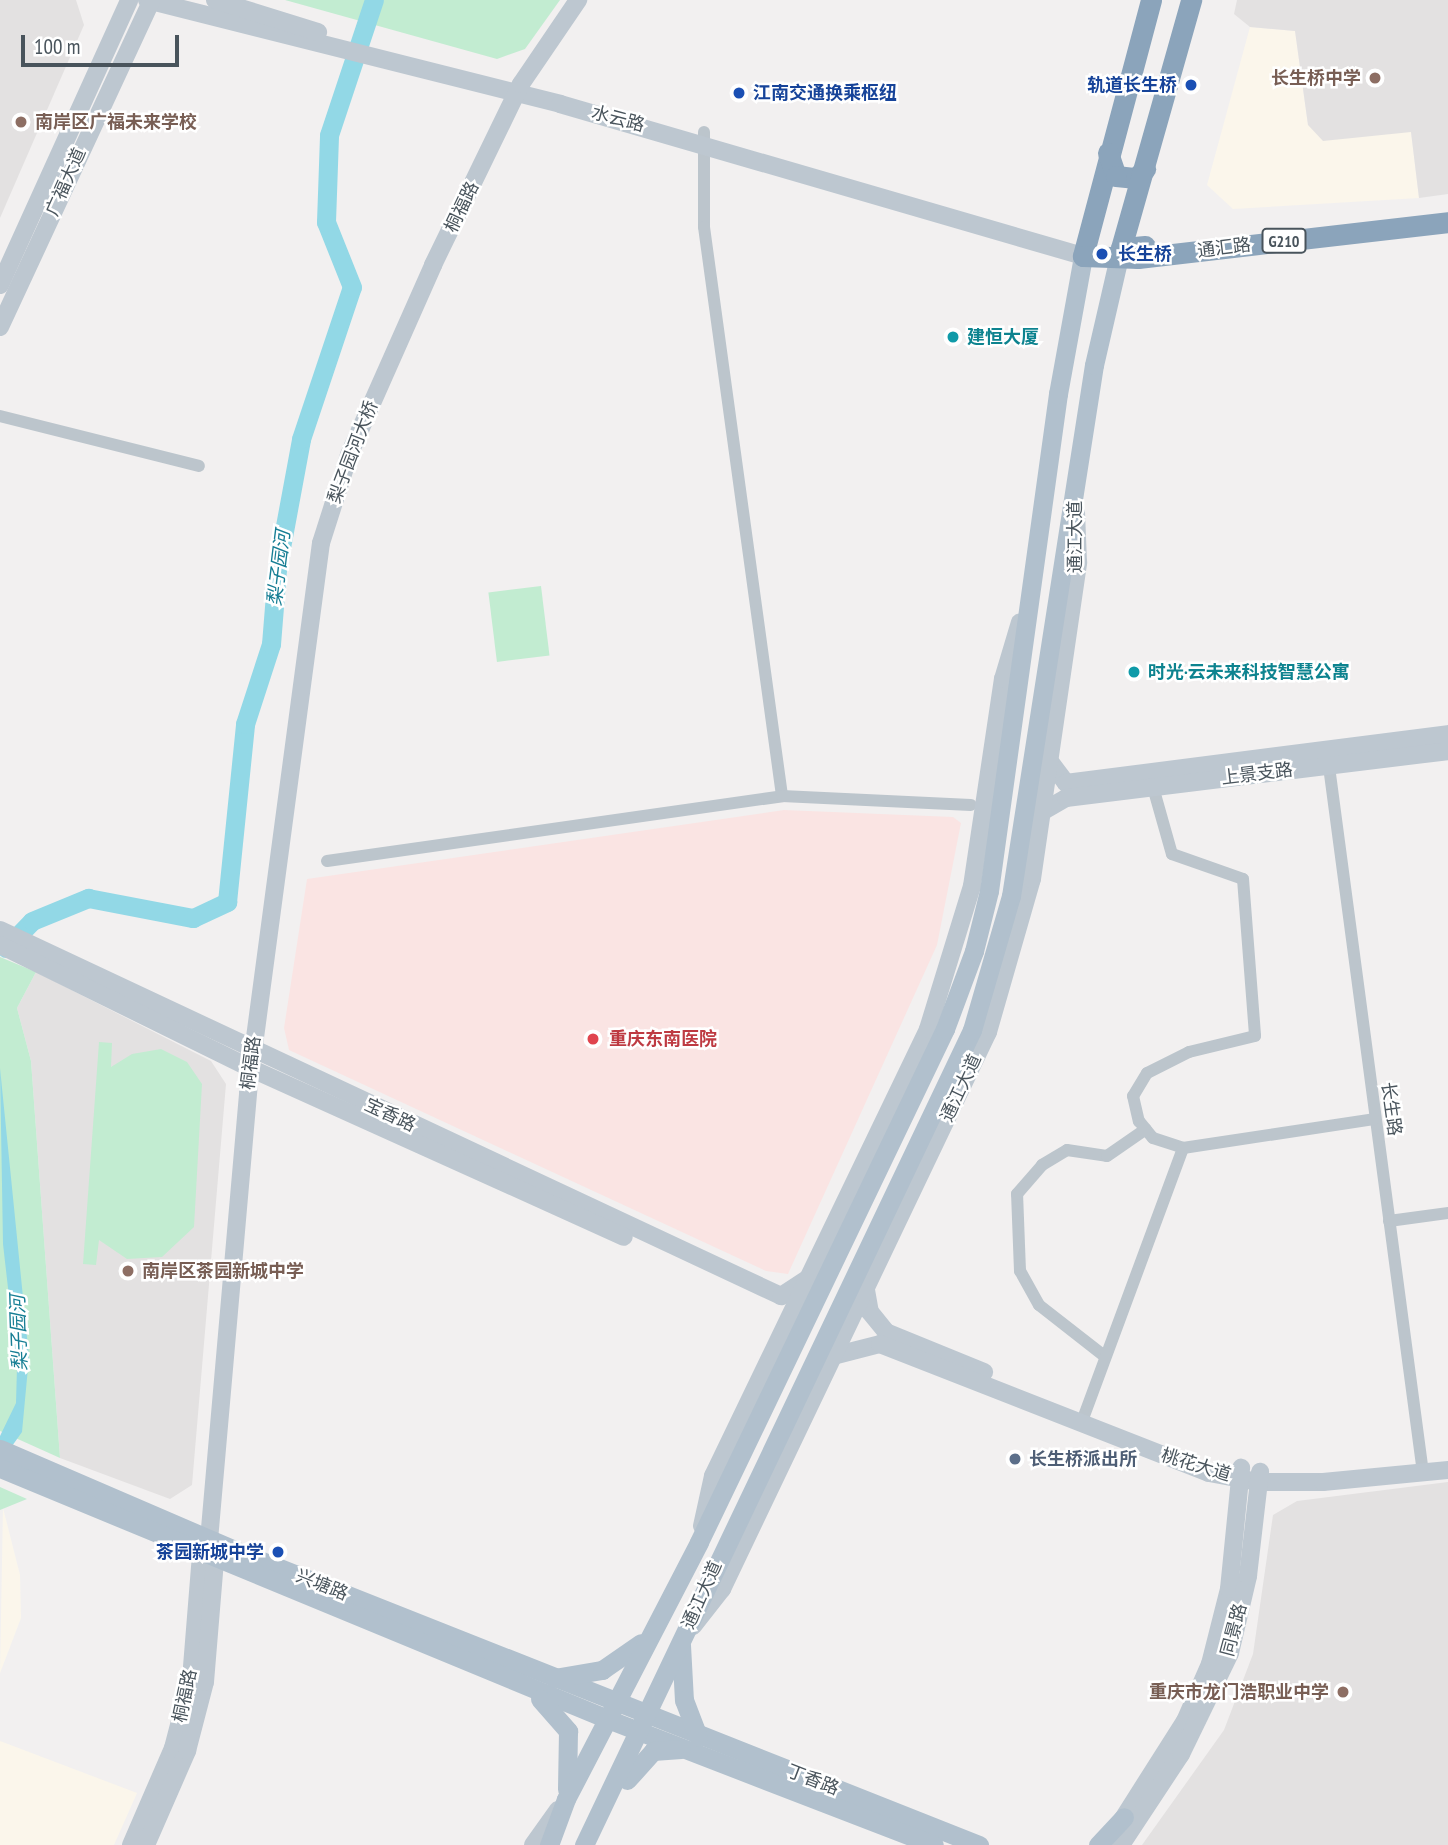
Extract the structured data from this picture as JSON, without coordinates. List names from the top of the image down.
{
  "streets": {
    "highway": ["G210", "通汇路", "通江大道"],
    "main road": ["兴塘路", "丁香路"],
    "street": [
      "水云路",
      "广福大道",
      "桐福路",
      "梨子园河大桥",
      "上景支路",
      "长生路",
      "宝香路",
      "桃花大道",
      "同景路"
    ]
  },
  "crossings": [
    ["水云路", "广福大道"],
    ["水云路", "桐福路"],
    ["水云路", "通汇路"],
    ["水云路", "通江大道"],
    ["桐福路", "梨子园河大桥"],
    ["桐福路", "宝香路"],
    ["桐福路", "兴塘路"],
    ["通汇路", "通江大道"],
    ["通江大道", "兴塘路"],
    ["通江大道", "丁香路"],
    ["上景支路", "长生路"],
    ["长生路", "桃花大道"],
    ["桃花大道", "同景路"],
    ["兴塘路", "丁香路"]
  ],
  "water": ["梨子园河"],
  "places": [
    "长生桥中学",
    "轨道长生桥",
    "江南交通换乘枢纽",
    "南岸区广福未来学校",
    "长生桥",
    "建恒大厦",
    "时光·云未来科技智慧公寓",
    "重庆东南医院",
    "南岸区茶园新城中学",
    "长生桥派出所",
    "茶园新城中学",
    "重庆市龙门浩职业中学"
  ],
  "scale_bar": "100 m"
}
